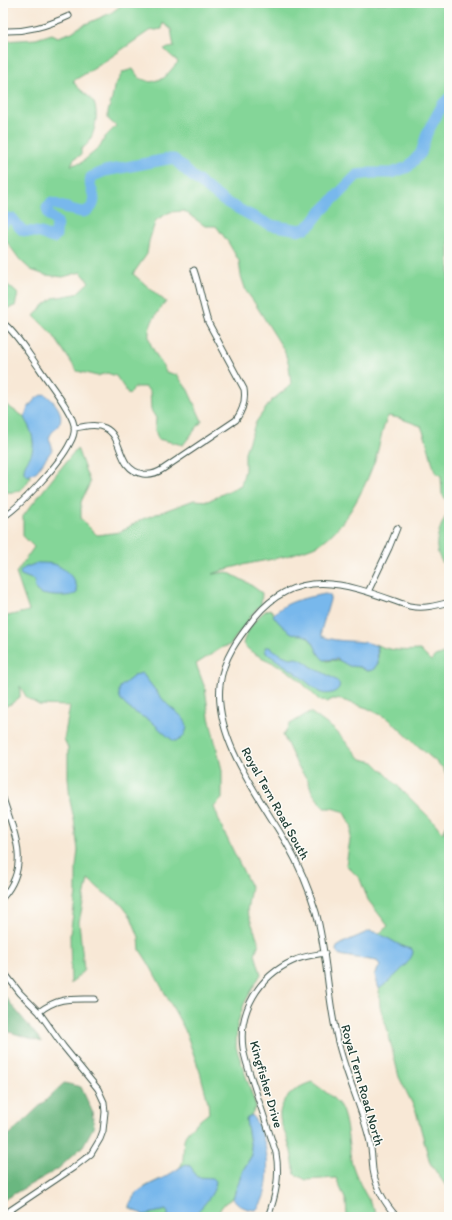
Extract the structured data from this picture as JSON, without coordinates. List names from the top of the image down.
{
  "streets": {
    "street": ["Royal Tern Road South", "Kingfisher Drive", "Royal Tern Road North"]
  },
  "crossings": [
    ["Royal Tern Road South", "Kingfisher Drive"],
    ["Royal Tern Road South", "Royal Tern Road North"],
    ["Kingfisher Drive", "Royal Tern Road North"]
  ]
}
